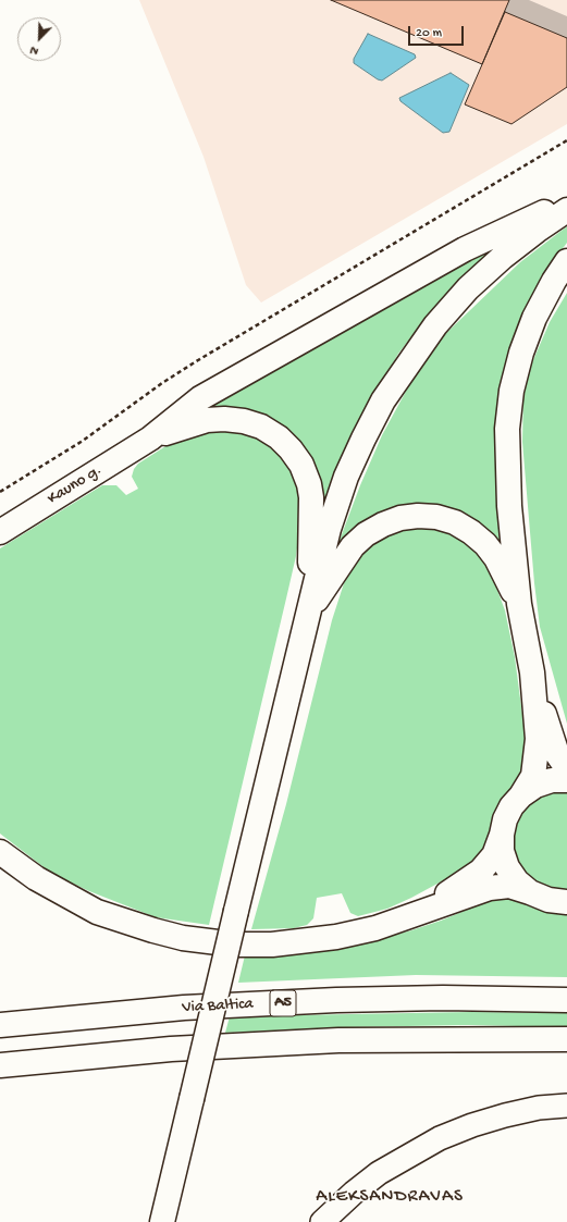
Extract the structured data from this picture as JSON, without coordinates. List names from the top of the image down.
{
  "streets": {
    "main road": ["Kauno g.", "A5", "Via Baltica"]
  },
  "districts": ["ALEKSANDRAVAS"],
  "scale_bar": "20 m",
  "north": "bottom left"
}
